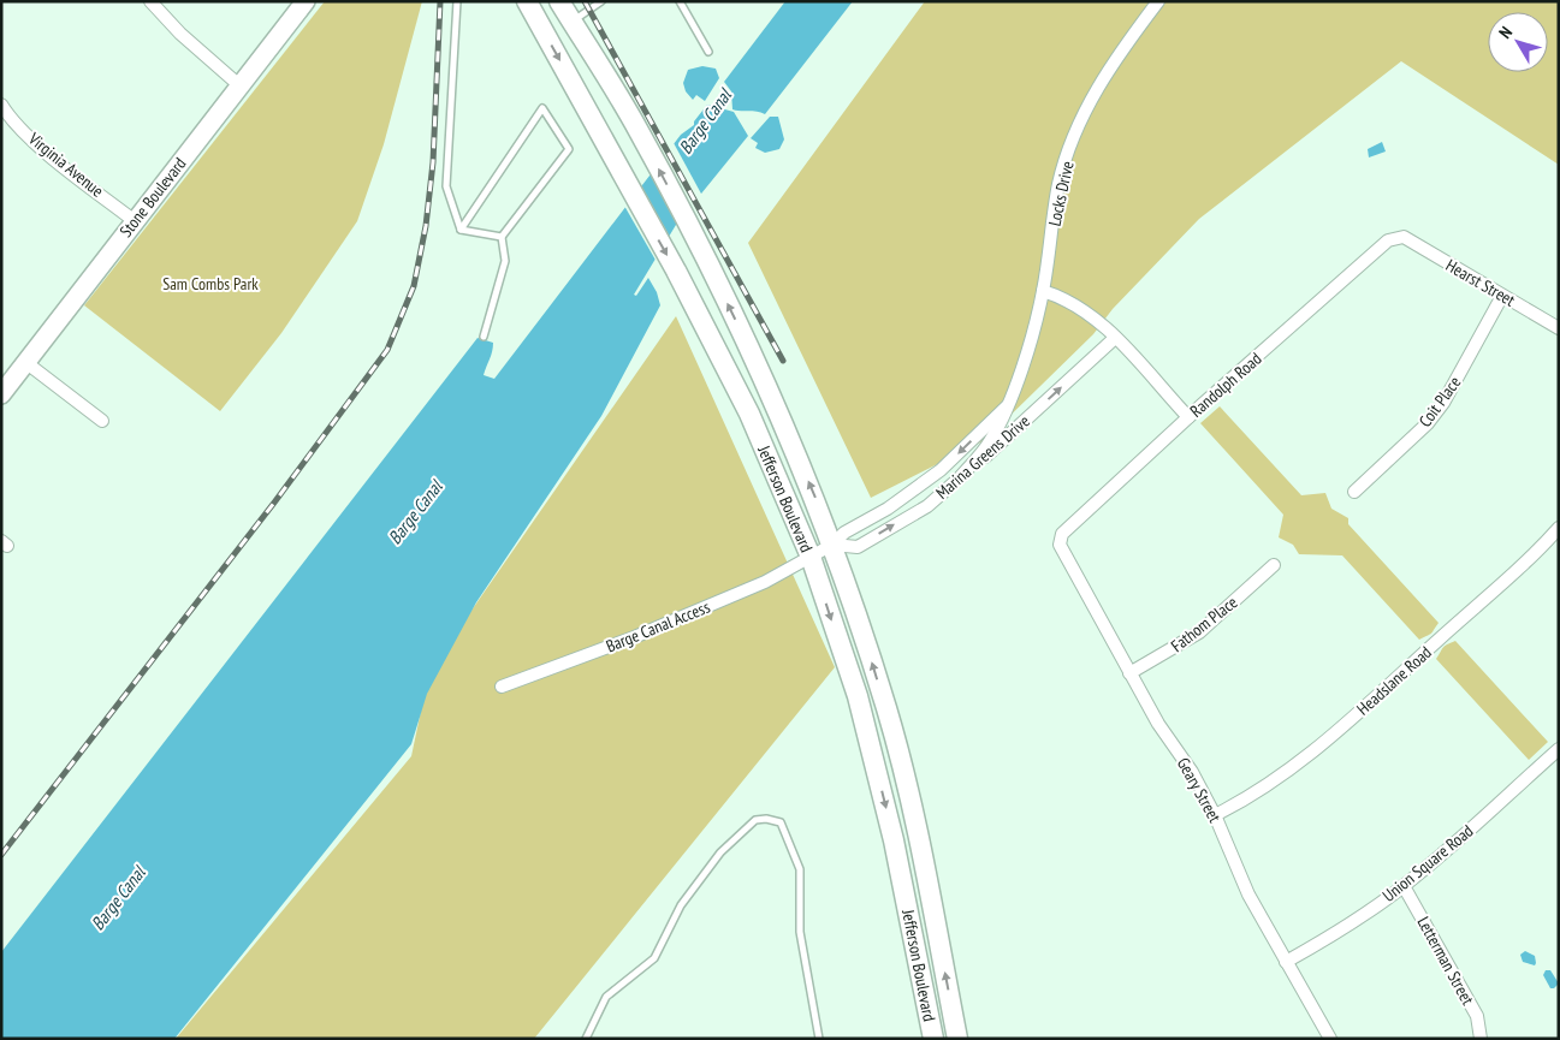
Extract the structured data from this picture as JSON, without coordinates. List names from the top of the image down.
{
  "streets": {
    "main road": ["Jefferson Boulevard"],
    "street": [
      "Virginia Avenue",
      "Locks Drive",
      "Stone Boulevard",
      "Hearst Street",
      "Randolph Road",
      "Coit Place",
      "Marina Greens Drive",
      "Fathom Place",
      "Barge Canal Access",
      "Headslane Road",
      "Geary Street",
      "Union Square Road",
      "Letterman Street"
    ]
  },
  "crossings": [
    ["Virginia Avenue", "Stone Boulevard"],
    ["Locks Drive", "Marina Greens Drive"],
    ["Locks Drive", "Jefferson Boulevard"],
    ["Locks Drive", "Barge Canal Access"],
    ["Hearst Street", "Randolph Road"],
    ["Hearst Street", "Coit Place"],
    ["Randolph Road", "Geary Street"],
    ["Marina Greens Drive", "Jefferson Boulevard"],
    ["Jefferson Boulevard", "Barge Canal Access"],
    ["Fathom Place", "Geary Street"],
    ["Headslane Road", "Geary Street"],
    ["Geary Street", "Union Square Road"],
    ["Union Square Road", "Letterman Street"]
  ],
  "one_way": ["Marina Greens Drive"],
  "water": ["Barge Canal"],
  "parks": ["Sam Combs Park"],
  "north": "top left"
}
